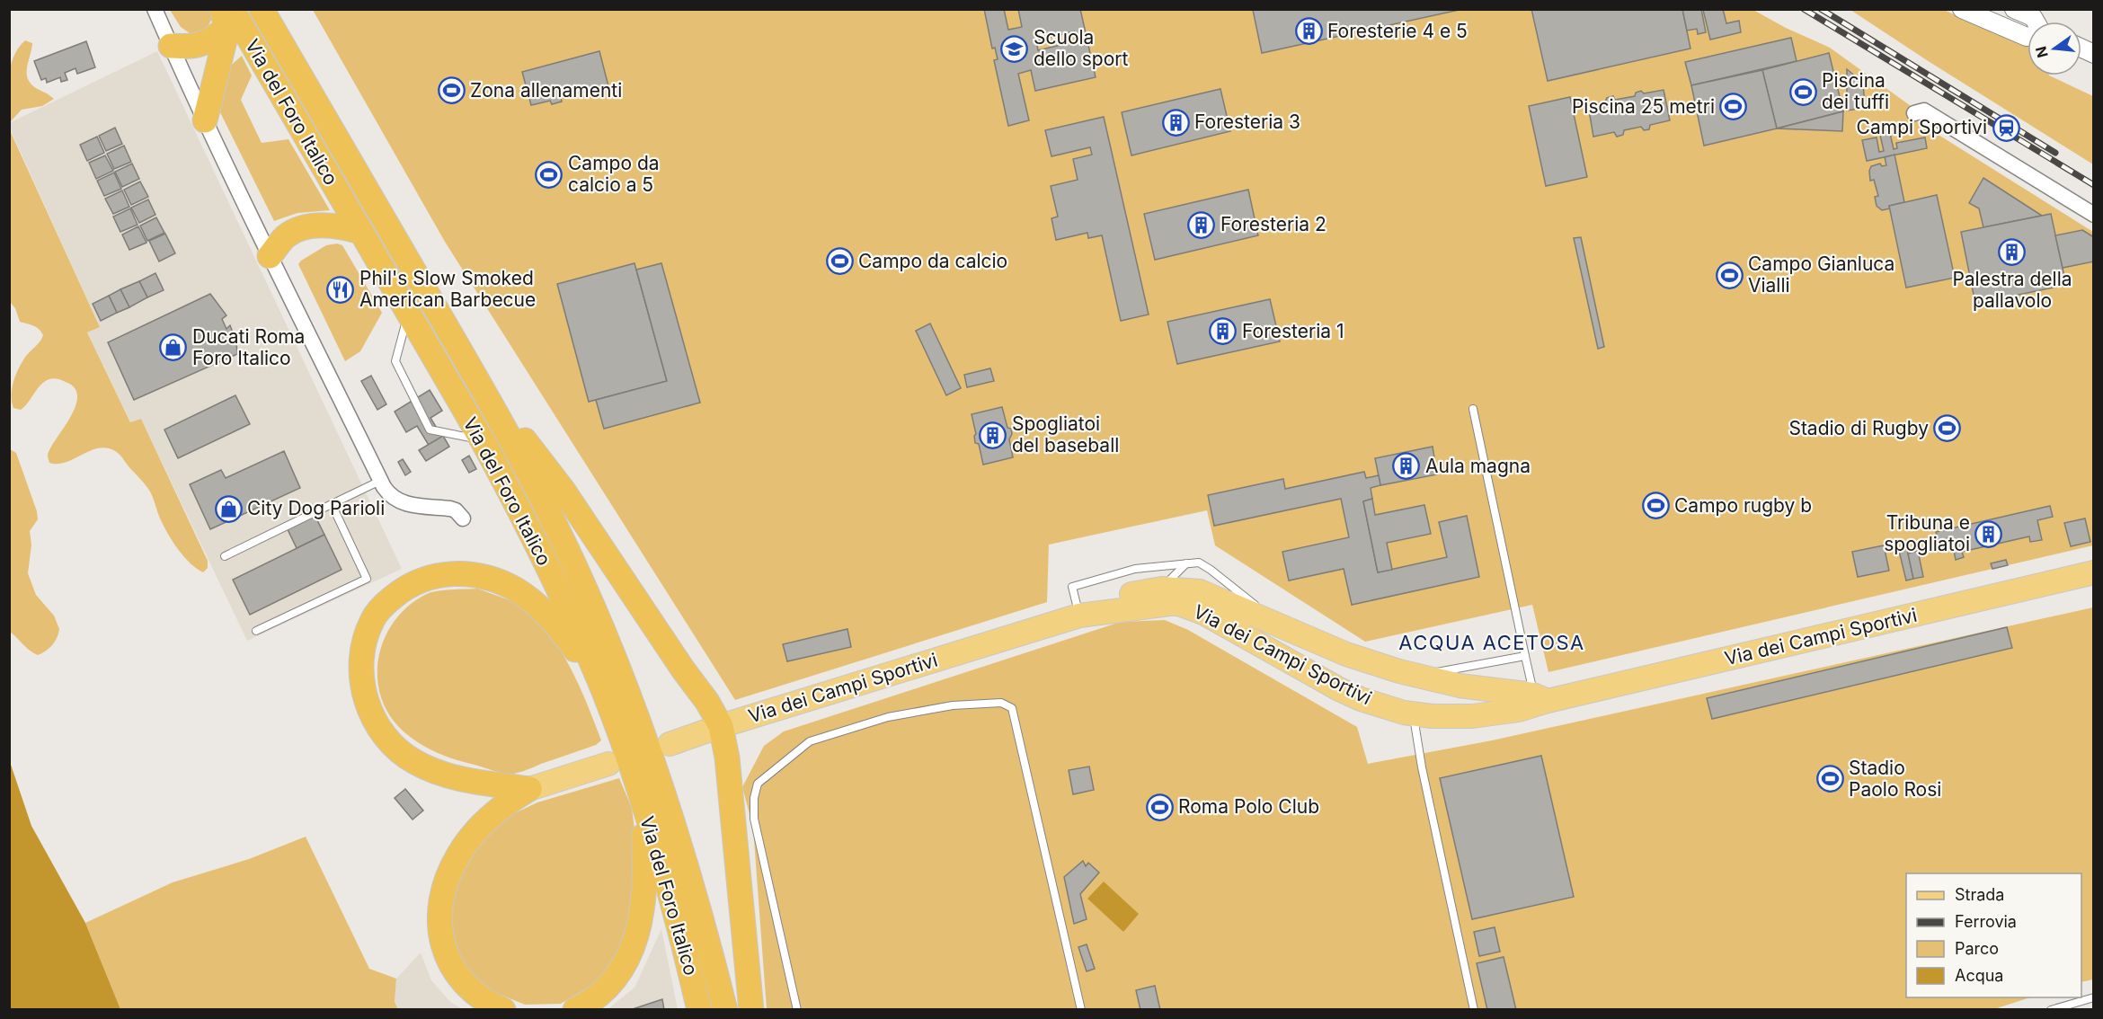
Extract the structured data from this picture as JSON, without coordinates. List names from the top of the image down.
{
  "streets": {
    "highway": ["Via del Foro Italico"],
    "main road": ["Via dei Campi Sportivi"]
  },
  "districts": ["ACQUA ACETOSA"],
  "places": {
    "building": [
      "Foresterie 4 e 5",
      "Foresteria 3",
      "Foresteria 2",
      "Palestra della pallavolo",
      "Foresteria 1",
      "Spogliatoi del baseball",
      "Aula magna",
      "Tribuna e spogliatoi"
    ],
    "school or university": ["Scuola dello sport"],
    "sports": [
      "Zona allenamenti",
      "Piscina dei tuffi",
      "Piscina 25 metri",
      "Campo da calcio a 5",
      "Campo da calcio",
      "Campo Gianluca Vialli",
      "Stadio di Rugby",
      "Campo rugby b",
      "Stadio Paolo Rosi",
      "Roma Polo Club"
    ],
    "station": ["Campi Sportivi"],
    "restaurant": ["Phil's Slow Smoked American Barbecue"],
    "shop": ["Ducati Roma Foro Italico", "City Dog Parioli"]
  },
  "legend": [
    "Strada",
    "Ferrovia",
    "Parco",
    "Acqua"
  ],
  "north": "left"
}
